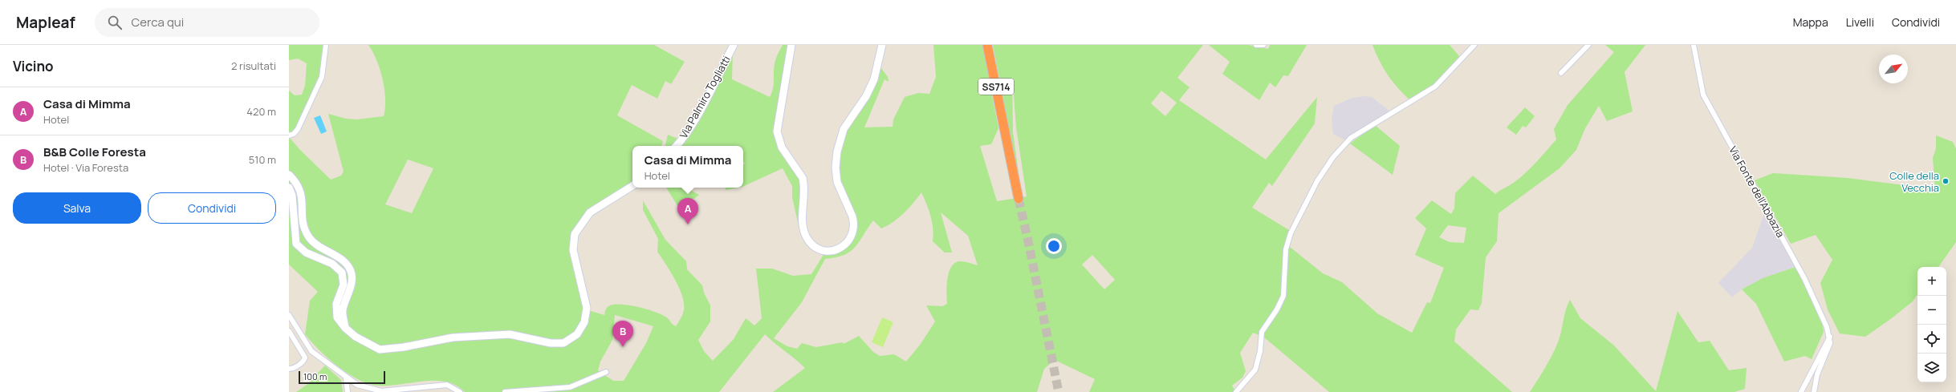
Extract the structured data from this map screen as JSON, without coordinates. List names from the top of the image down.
{
  "streets": {
    "highway": ["SS714"],
    "street": ["Via Palmiro Togliatti", "Via Fonte dell'Abbazia"]
  },
  "places": ["Colle della Vecchia"],
  "scale_bar": "100 m",
  "north": "top right",
  "page": {
    "header": "Mapleaf",
    "search": "Cerca qui",
    "nav": ["Mappa", "Livelli", "Condividi"],
    "heading": ["Vicino", "2 risultati"],
    "list": [
      {
        "mark": "A",
        "name": "Casa di Mimma",
        "note": "Hotel",
        "value": "420 m"
      },
      {
        "mark": "B",
        "name": "B&B Colle Foresta",
        "note": "Hotel · Via Foresta",
        "value": "510 m"
      }
    ],
    "popup": ["Casa di Mimma", "Hotel"],
    "buttons": ["Salva", "Condividi"],
    "pins": ["A", "B"],
    "map_buttons": ["+", "−"],
    "scale": "100 m"
  }
}
